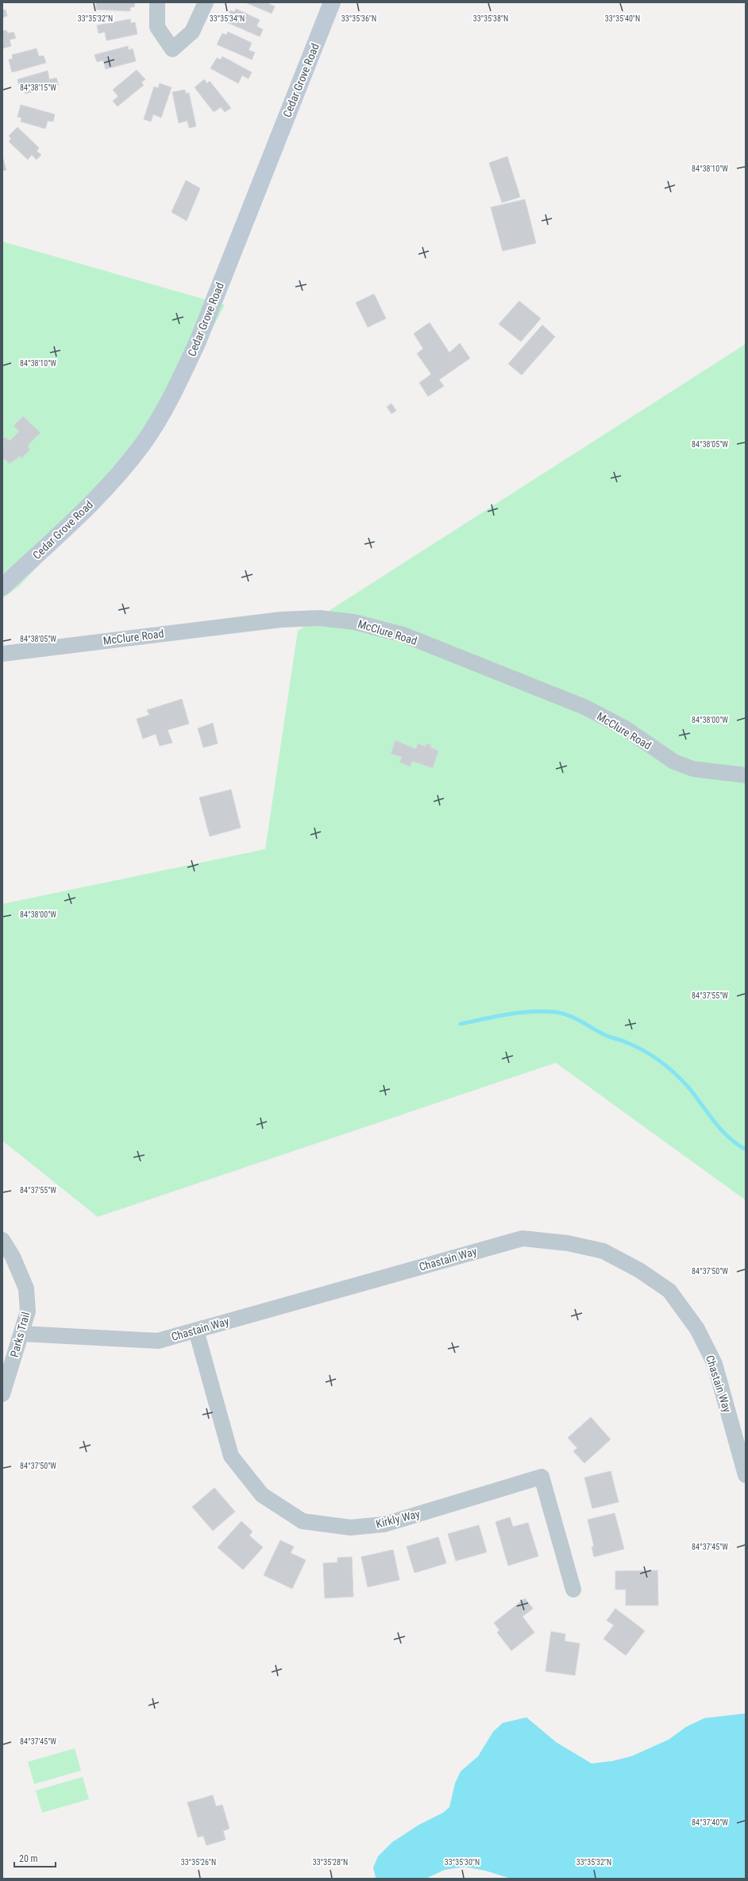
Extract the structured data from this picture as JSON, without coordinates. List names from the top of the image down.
{
  "streets": {
    "main road": ["Cedar Grove Road"],
    "street": [
      "McClure Road",
      "Chastain Way",
      "Parks Trail",
      "Kirkly Way"
    ]
  },
  "crossings": [
    ["Chastain Way", "Parks Trail"],
    ["Chastain Way", "Kirkly Way"]
  ],
  "scale_bar": "20 m",
  "coordinates": [
    "33°35'32\"N",
    "33°35'34\"N",
    "33°35'38\"N",
    "33°35'40\"N",
    "33°35'36\"N",
    "84°38'15\"W",
    "84°38'10\"W",
    "84°38'05\"W",
    "84°38'00\"W",
    "84°37'55\"W",
    "84°37'50\"W",
    "84°37'45\"W",
    "84°37'40\"W",
    "33°35'26\"N",
    "33°35'28\"N",
    "33°35'30\"N"
  ]
}
